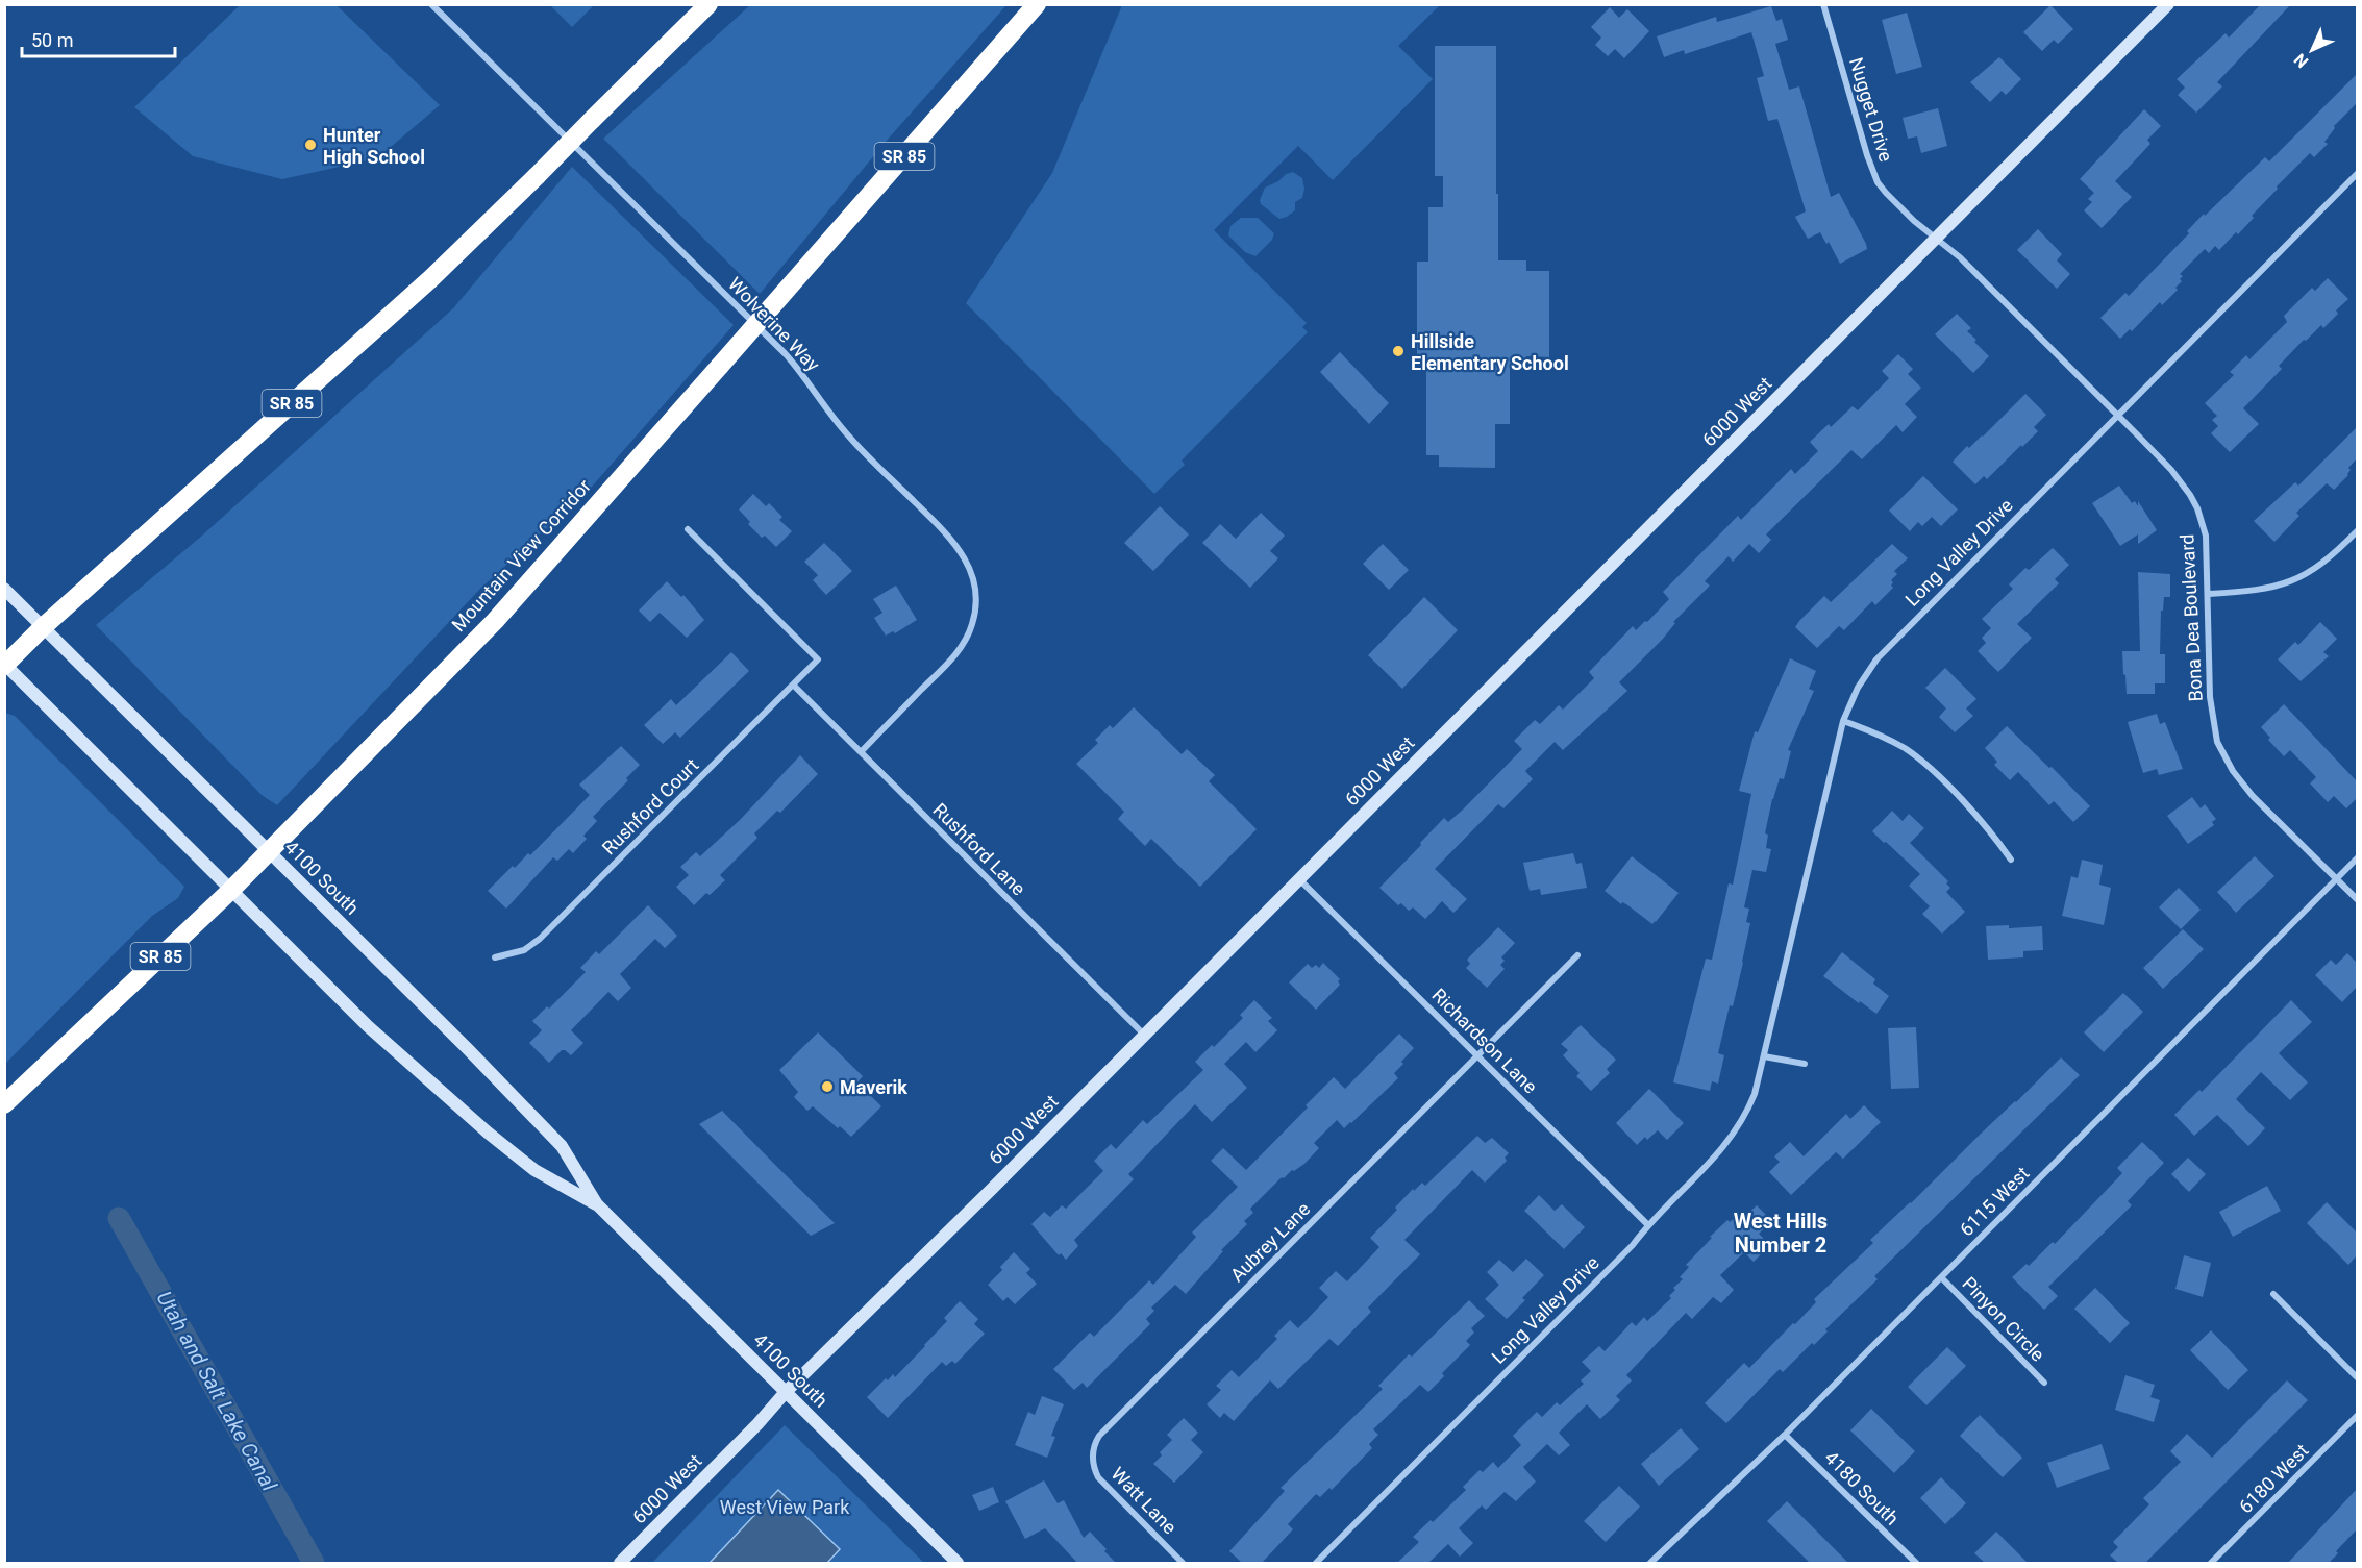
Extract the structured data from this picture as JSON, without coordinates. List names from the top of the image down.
{
  "streets": {
    "highway": ["SR 85", "Mountain View Corridor"],
    "street": [
      "Nugget Drive",
      "Wolverine Way",
      "6000 West",
      "Long Valley Drive",
      "Bona Dea Boulevard",
      "Rushford Court",
      "Rushford Lane",
      "4100 South",
      "Richardson Lane",
      "6115 West",
      "Aubrey Lane",
      "Pinyon Circle",
      "6180 West",
      "4180 South",
      "Watt Lane"
    ]
  },
  "crossings": [
    ["Nugget Drive", "6000 West"],
    ["Nugget Drive", "Bona Dea Boulevard"],
    ["SR 85", "4100 South"],
    ["Wolverine Way", "Rushford Lane"],
    ["6000 West", "Bona Dea Boulevard"],
    ["6000 West", "Rushford Lane"],
    ["6000 West", "4100 South"],
    ["6000 West", "Richardson Lane"],
    ["Long Valley Drive", "Bona Dea Boulevard"],
    ["Long Valley Drive", "Richardson Lane"],
    ["Mountain View Corridor", "4100 South"],
    ["Bona Dea Boulevard", "6115 West"],
    ["Rushford Court", "Rushford Lane"],
    ["Richardson Lane", "Aubrey Lane"],
    ["6115 West", "Pinyon Circle"],
    ["6115 West", "4180 South"],
    ["Aubrey Lane", "Watt Lane"]
  ],
  "districts": ["West Hills Number 2"],
  "water": ["Utah and Salt Lake Canal"],
  "parks": ["West View Park"],
  "places": ["Hunter High School", "Hillside Elementary School", "Maverik"],
  "scale_bar": "50 m",
  "north": "bottom left"
}
